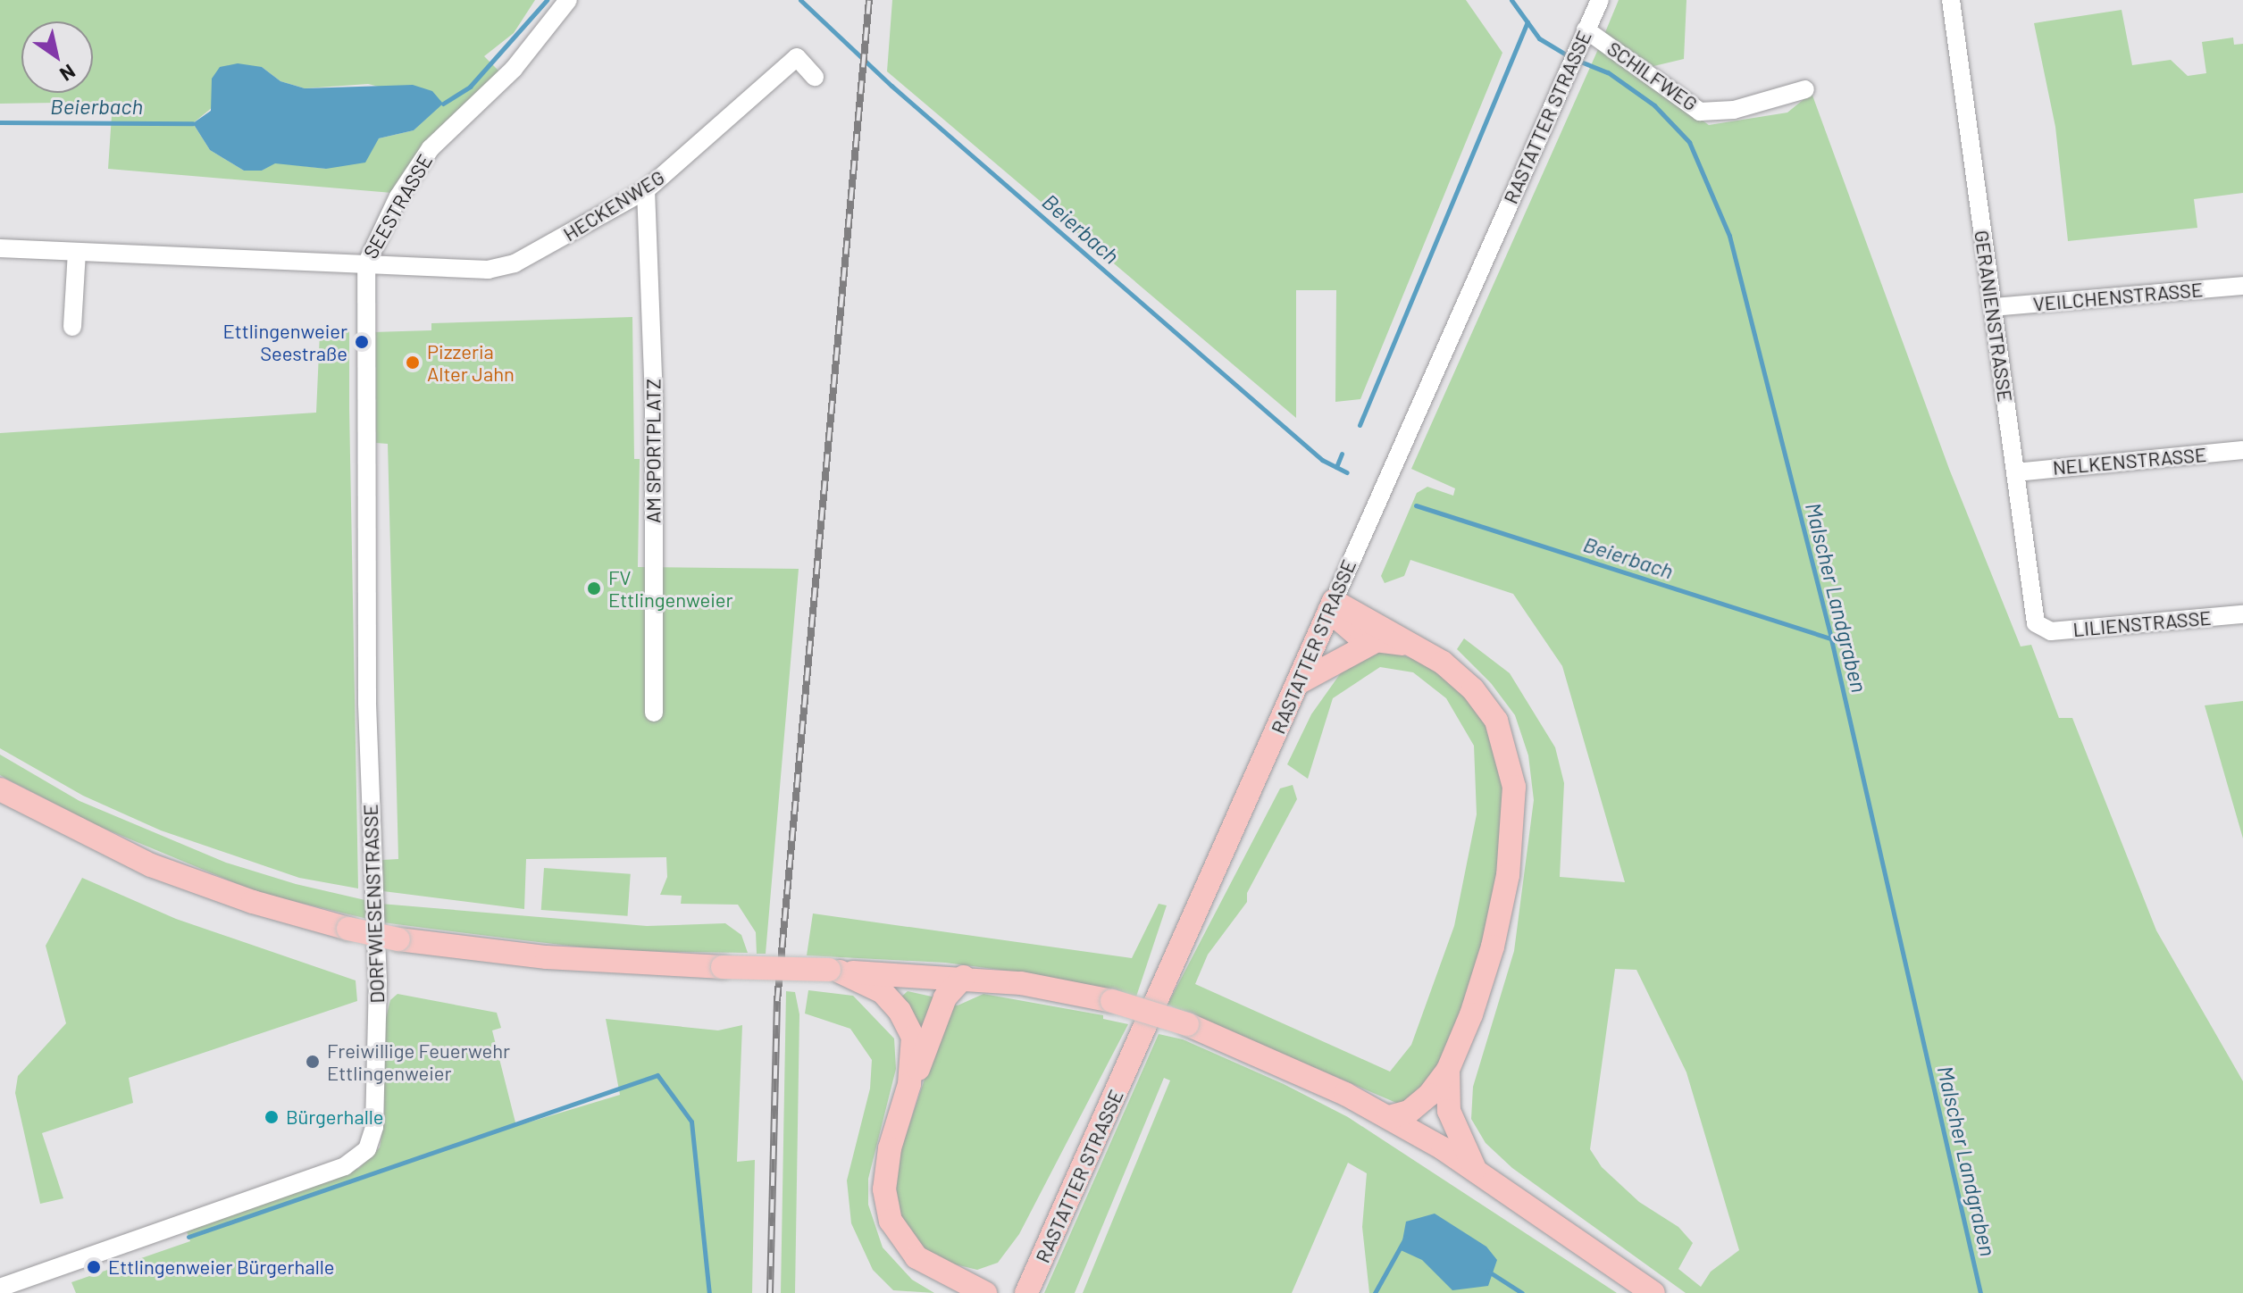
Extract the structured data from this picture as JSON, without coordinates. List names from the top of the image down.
{
  "streets": {
    "main road": ["RASTATTER STRASSE"],
    "street": [
      "SCHILFWEG",
      "HECKENWEG",
      "SEESTRASSE",
      "VEILCHENSTRASSE",
      "GERANIENSTRASSE",
      "AM SPORTPLATZ",
      "NELKENSTRASSE",
      "LILIENSTRASSE",
      "DORFWIESENSTRASSE"
    ]
  },
  "crossings": [
    ["SCHILFWEG", "RASTATTER STRASSE"],
    ["HECKENWEG", "SEESTRASSE"],
    ["HECKENWEG", "AM SPORTPLATZ"],
    ["HECKENWEG", "DORFWIESENSTRASSE"],
    ["SEESTRASSE", "DORFWIESENSTRASSE"],
    ["VEILCHENSTRASSE", "GERANIENSTRASSE"],
    ["GERANIENSTRASSE", "NELKENSTRASSE"],
    ["GERANIENSTRASSE", "LILIENSTRASSE"]
  ],
  "water": ["Beierbach", "Malscher Landgraben"],
  "places": [
    "Ettlingenweier Seestraße",
    "Pizzeria Alter Jahn",
    "FV Ettlingenweier",
    "Freiwillige Feuerwehr Ettlingenweier",
    "Bürgerhalle",
    "Ettlingenweier Bürgerhalle"
  ],
  "north": "bottom right"
}
